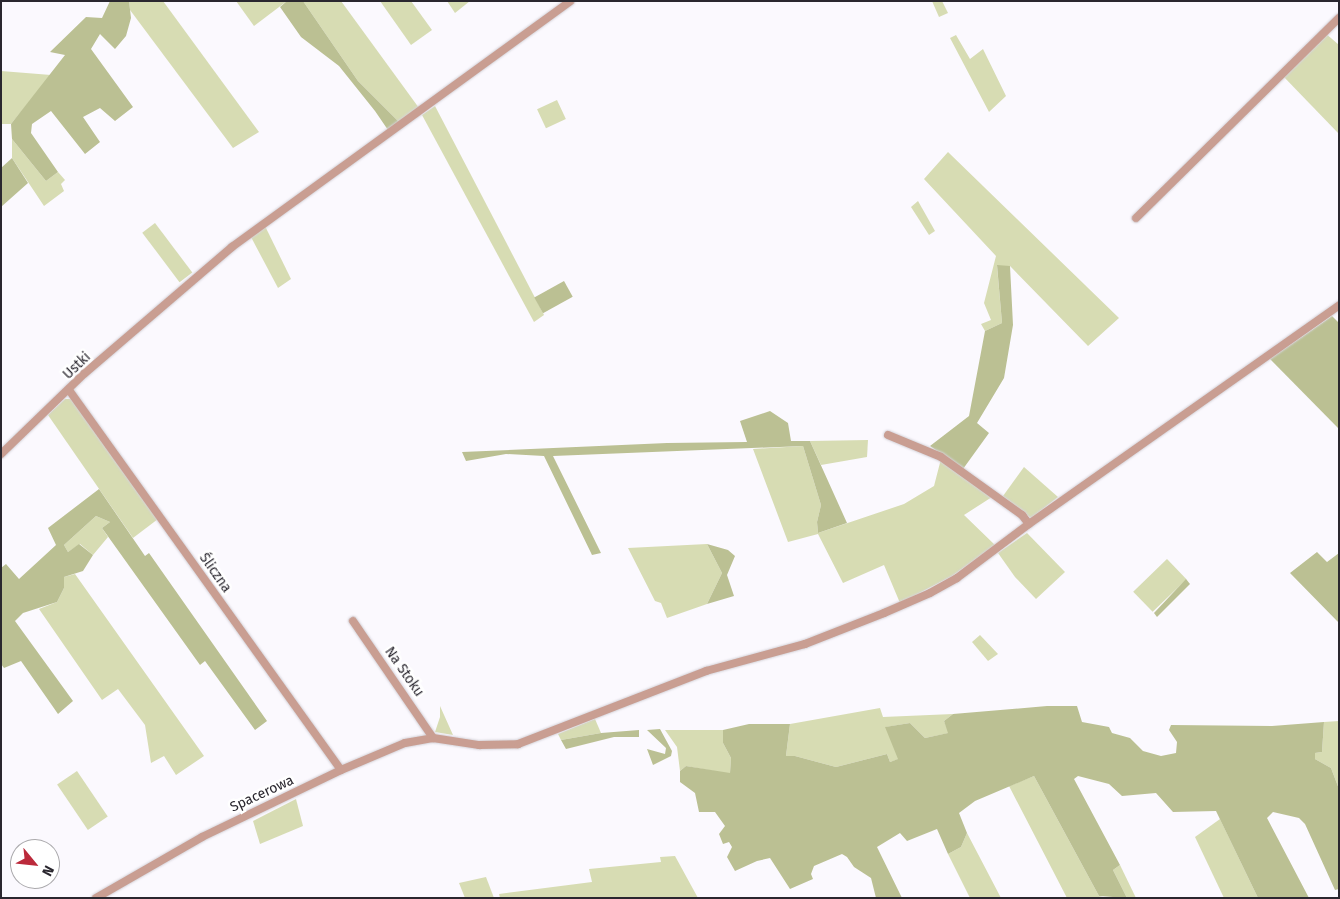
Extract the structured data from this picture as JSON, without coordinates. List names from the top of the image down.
{
  "streets": {
    "street": [
      "Ustki",
      "Śliczna",
      "Na Stoku",
      "Spacerowa"
    ]
  },
  "crossings": [
    ["Ustki", "Śliczna"],
    ["Śliczna", "Spacerowa"],
    ["Na Stoku", "Spacerowa"]
  ],
  "north": "bottom right"
}
